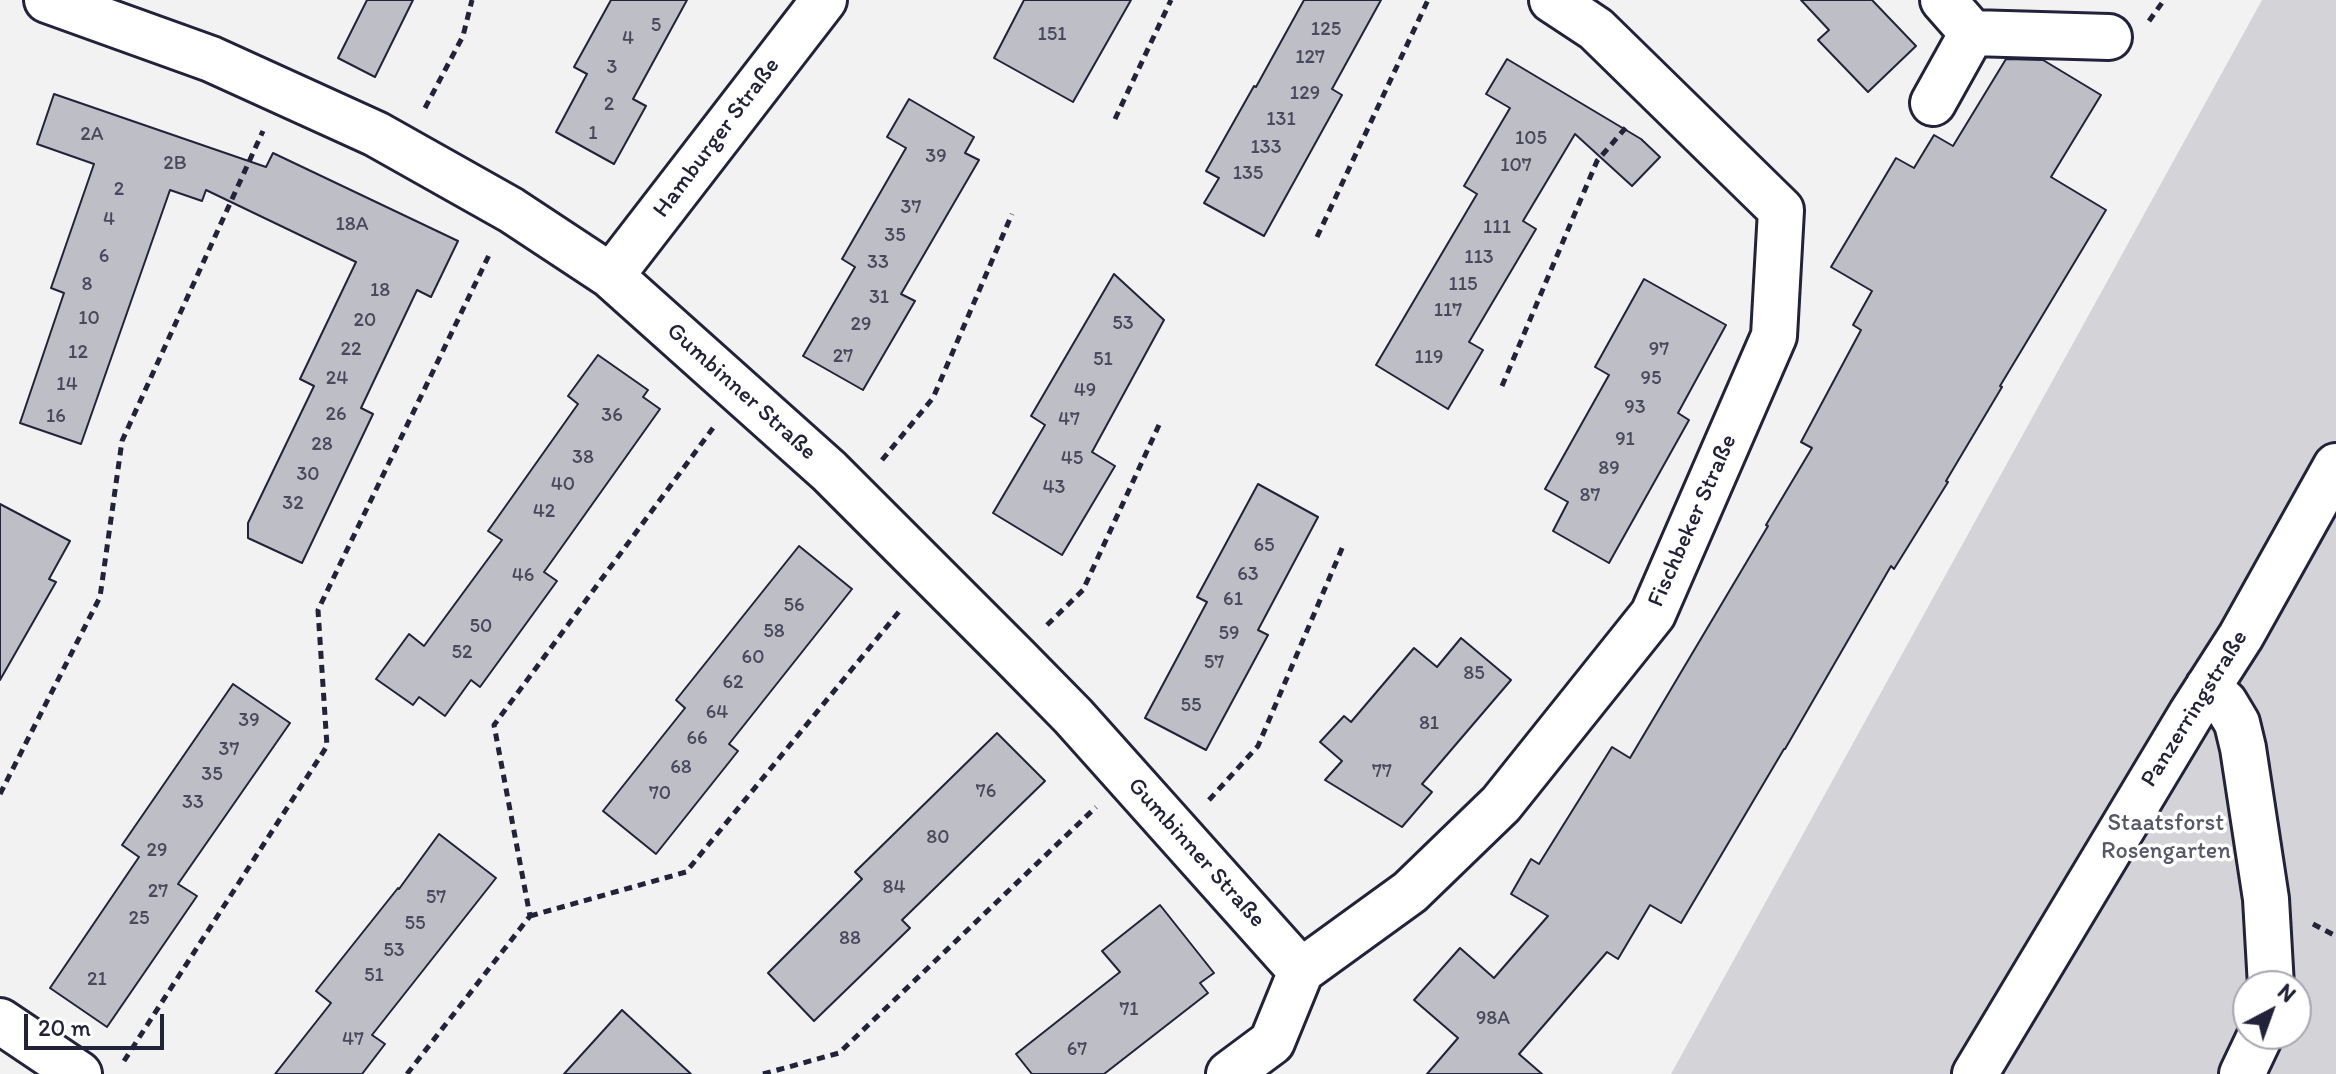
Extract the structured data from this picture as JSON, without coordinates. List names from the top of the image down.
{
  "streets": {
    "street": [
      "Hamburger Straße",
      "Gumbinner Straße",
      "Fischbeker Straße",
      "Panzerringstraße"
    ]
  },
  "crossings": [
    ["Hamburger Straße", "Gumbinner Straße"],
    ["Gumbinner Straße", "Fischbeker Straße"]
  ],
  "parks": ["Staatsforst Rosengarten"],
  "house_numbers": [
    "5",
    "125",
    "151",
    "4",
    "127",
    "3",
    "129",
    "2",
    "131",
    "1",
    "2A",
    "105",
    "133",
    "39",
    "2B",
    "107",
    "135",
    "2",
    "37",
    "4",
    "18A",
    "111",
    "35",
    "6",
    "113",
    "33",
    "8",
    "115",
    "18",
    "31",
    "117",
    "10",
    "20",
    "53",
    "29",
    "22",
    "97",
    "12",
    "27",
    "119",
    "51",
    "24",
    "95",
    "14",
    "49",
    "93",
    "26",
    "36",
    "16",
    "47",
    "91",
    "28",
    "38",
    "45",
    "89",
    "30",
    "40",
    "43",
    "87",
    "32",
    "42",
    "65",
    "63",
    "46",
    "61",
    "56",
    "50",
    "58",
    "59",
    "52",
    "60",
    "57",
    "85",
    "62",
    "55",
    "64",
    "39",
    "81",
    "66",
    "37",
    "68",
    "77",
    "35",
    "76",
    "70",
    "33",
    "80",
    "29",
    "84",
    "27",
    "57",
    "25",
    "55",
    "88",
    "53",
    "51",
    "21",
    "71",
    "98A",
    "47",
    "67"
  ],
  "scale_bar": "20 m",
  "north": "top right"
}
